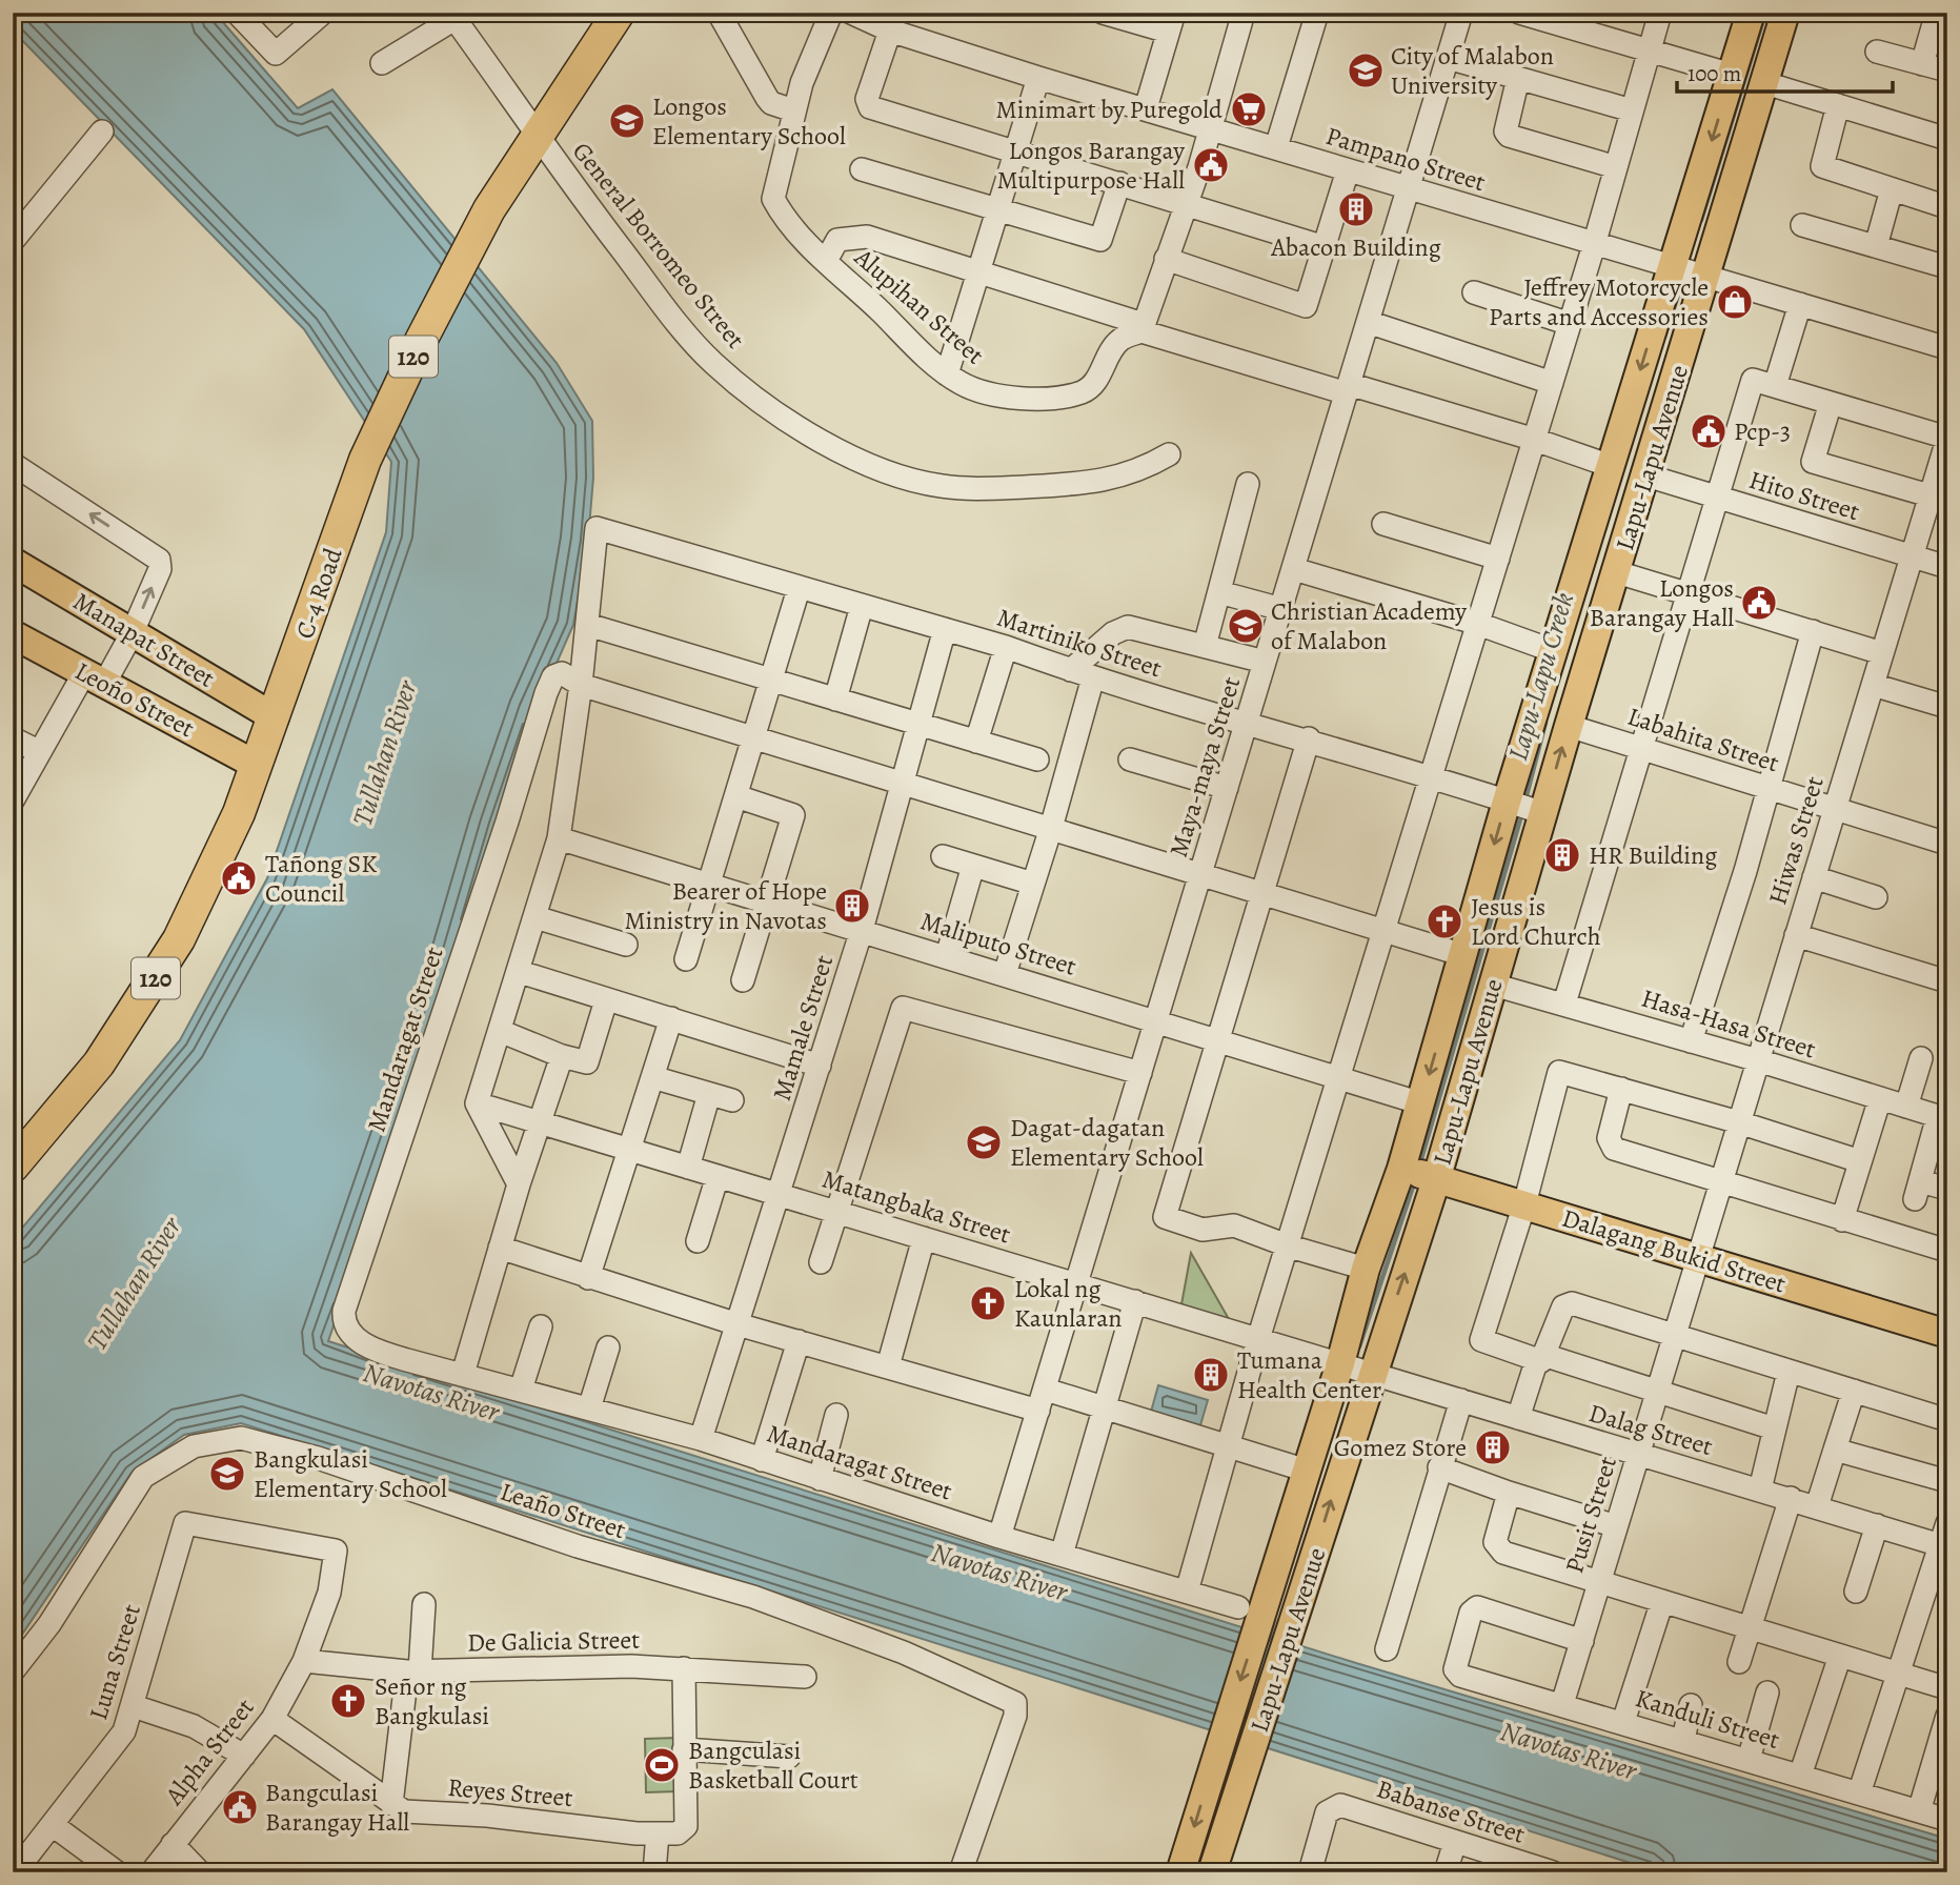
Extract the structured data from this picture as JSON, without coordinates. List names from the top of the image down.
{
  "streets": {
    "highway": ["120", "C-4 Road"],
    "main road": [
      "Lapu-Lapu Avenue",
      "Manapat Street",
      "Leoño Street",
      "Dalagang Bukid Street"
    ],
    "street": [
      "Pampano Street",
      "General Borromeo Street",
      "Alupihan Street",
      "Hito Street",
      "Martiniko Street",
      "Labahita Street",
      "Maya-maya Street",
      "Hiwas Street",
      "Maliputo Street",
      "Hasa-Hasa Street",
      "Mamale Street",
      "Mandaragat Street",
      "Matangbaka Street",
      "Dalag Street",
      "Leaño Street",
      "Pusit Street",
      "De Galicia Street",
      "Luna Street",
      "Kanduli Street",
      "Alpha Street",
      "Reyes Street",
      "Babanse Street"
    ]
  },
  "crossings": [
    ["Pampano Street", "Lapu-Lapu Avenue"],
    ["Pampano Street", "Maya-maya Street"],
    ["General Borromeo Street", "C-4 Road"],
    ["Lapu-Lapu Avenue", "Hito Street"],
    ["Lapu-Lapu Avenue", "Martiniko Street"],
    ["Lapu-Lapu Avenue", "Labahita Street"],
    ["Lapu-Lapu Avenue", "Maliputo Street"],
    ["Lapu-Lapu Avenue", "Hasa-Hasa Street"],
    ["Lapu-Lapu Avenue", "Mandaragat Street"],
    ["Lapu-Lapu Avenue", "Matangbaka Street"],
    ["Lapu-Lapu Avenue", "Dalagang Bukid Street"],
    ["Lapu-Lapu Avenue", "Dalag Street"],
    ["Hito Street", "Hiwas Street"],
    ["C-4 Road", "Manapat Street"],
    ["C-4 Road", "Leoño Street"],
    ["Martiniko Street", "Maya-maya Street"],
    ["Martiniko Street", "Mamale Street"],
    ["Labahita Street", "Hiwas Street"],
    ["Maya-maya Street", "Maliputo Street"],
    ["Maya-maya Street", "Mandaragat Street"],
    ["Maya-maya Street", "Matangbaka Street"],
    ["Hiwas Street", "Hasa-Hasa Street"],
    ["Hiwas Street", "Dalagang Bukid Street"],
    ["Hiwas Street", "Pusit Street"],
    ["Maliputo Street", "Mamale Street"],
    ["Mamale Street", "Mandaragat Street"],
    ["Mamale Street", "Matangbaka Street"],
    ["Matangbaka Street", "Dalag Street"],
    ["Dalagang Bukid Street", "Pusit Street"],
    ["Dalag Street", "Pusit Street"],
    ["Pusit Street", "Kanduli Street"],
    ["De Galicia Street", "Alpha Street"],
    ["Luna Street", "Alpha Street"],
    ["Alpha Street", "Reyes Street"]
  ],
  "water": ["Lapu-Lapu Creek", "Tullahan River", "Navotas River"],
  "places": {
    "school or university": [
      "City of Malabon University",
      "Longos Elementary School",
      "Christian Academy of Malabon",
      "Dagat-dagatan Elementary School",
      "Bangkulasi Elementary School"
    ],
    "supermarket": ["Minimart by Puregold"],
    "public building": [
      "Longos Barangay Multipurpose Hall",
      "Pcp-3",
      "Longos Barangay Hall",
      "Tañong SK Council",
      "Bangculasi Barangay Hall"
    ],
    "building": [
      "Abacon Building",
      "HR Building",
      "Bearer of Hope Ministry in Navotas",
      "Tumana Health Center",
      "Gomez Store"
    ],
    "shop": ["Jeffrey Motorcycle Parts and Accessories"],
    "church": ["Jesus is Lord Church", "Lokal ng Kaunlaran", "Señor ng Bangkulasi"],
    "sports": ["Bangculasi Basketball Court"]
  },
  "scale_bar": "100 m"
}
